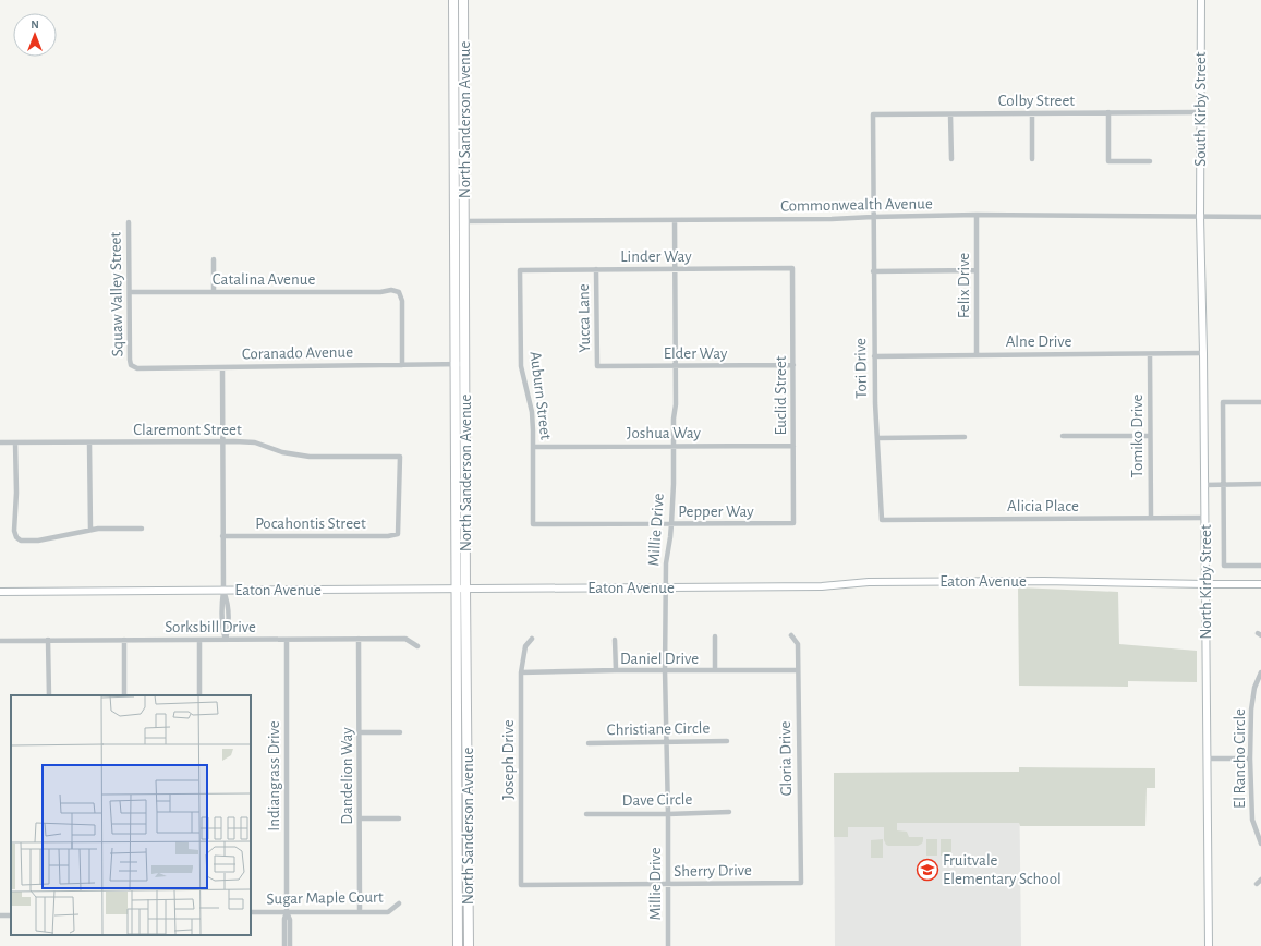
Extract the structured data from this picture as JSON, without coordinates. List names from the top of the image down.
{
  "streets": {
    "highway": ["North Sanderson Avenue"],
    "street": [
      "Colby Street",
      "South Kirby Street",
      "Commonwealth Avenue",
      "Linder Way",
      "Catalina Avenue",
      "Felix Drive",
      "Squaw Valley Street",
      "Yucca Lane",
      "Alne Drive",
      "Coranado Avenue",
      "Elder Way",
      "Tori Drive",
      "Auburn Street",
      "Euclid Street",
      "Claremont Street",
      "Joshua Way",
      "Tomiko Drive",
      "Alicia Place",
      "Pepper Way",
      "Pocahontis Street",
      "Millie Drive",
      "Eaton Avenue",
      "North Kirby Street",
      "Sorksbill Drive",
      "Daniel Drive",
      "Christiane Circle",
      "Gloria Drive",
      "El Rancho Circle",
      "Joseph Drive",
      "Indiangrass Drive",
      "Dandelion Way",
      "Dave Circle",
      "Sherry Drive",
      "Sugar Maple Court"
    ]
  },
  "crossings": [
    ["Colby Street", "South Kirby Street"],
    ["Colby Street", "Tori Drive"],
    ["South Kirby Street", "Commonwealth Avenue"],
    ["South Kirby Street", "North Kirby Street"],
    ["North Sanderson Avenue", "Commonwealth Avenue"],
    ["North Sanderson Avenue", "Coranado Avenue"],
    ["North Sanderson Avenue", "Eaton Avenue"],
    ["Commonwealth Avenue", "Felix Drive"],
    ["Commonwealth Avenue", "Tori Drive"],
    ["Commonwealth Avenue", "Millie Drive"],
    ["Commonwealth Avenue", "North Kirby Street"],
    ["Linder Way", "Yucca Lane"],
    ["Linder Way", "Auburn Street"],
    ["Linder Way", "Euclid Street"],
    ["Linder Way", "Millie Drive"],
    ["Catalina Avenue", "Squaw Valley Street"],
    ["Catalina Avenue", "Coranado Avenue"],
    ["Felix Drive", "Alne Drive"],
    ["Squaw Valley Street", "Coranado Avenue"],
    ["Yucca Lane", "Elder Way"],
    ["Alne Drive", "Tori Drive"],
    ["Alne Drive", "Tomiko Drive"],
    ["Alne Drive", "North Kirby Street"],
    ["Elder Way", "Euclid Street"],
    ["Elder Way", "Millie Drive"],
    ["Tori Drive", "Alicia Place"],
    ["Auburn Street", "Joshua Way"],
    ["Auburn Street", "Pepper Way"],
    ["Euclid Street", "Joshua Way"],
    ["Euclid Street", "Pepper Way"],
    ["Claremont Street", "Pocahontis Street"],
    ["Joshua Way", "Millie Drive"],
    ["Tomiko Drive", "Alicia Place"],
    ["Alicia Place", "North Kirby Street"],
    ["Pepper Way", "Millie Drive"],
    ["Millie Drive", "Eaton Avenue"],
    ["Millie Drive", "Daniel Drive"],
    ["Millie Drive", "Christiane Circle"],
    ["Millie Drive", "Dave Circle"],
    ["Millie Drive", "Sherry Drive"],
    ["Eaton Avenue", "North Kirby Street"],
    ["Sorksbill Drive", "Indiangrass Drive"],
    ["Sorksbill Drive", "Dandelion Way"],
    ["Daniel Drive", "Gloria Drive"],
    ["Daniel Drive", "Joseph Drive"],
    ["Gloria Drive", "Sherry Drive"],
    ["Joseph Drive", "Sherry Drive"],
    ["Indiangrass Drive", "Sugar Maple Court"],
    ["Dandelion Way", "Sugar Maple Court"]
  ],
  "places": {
    "school or university": ["Fruitvale Elementary School"]
  },
  "north": "top"
}
